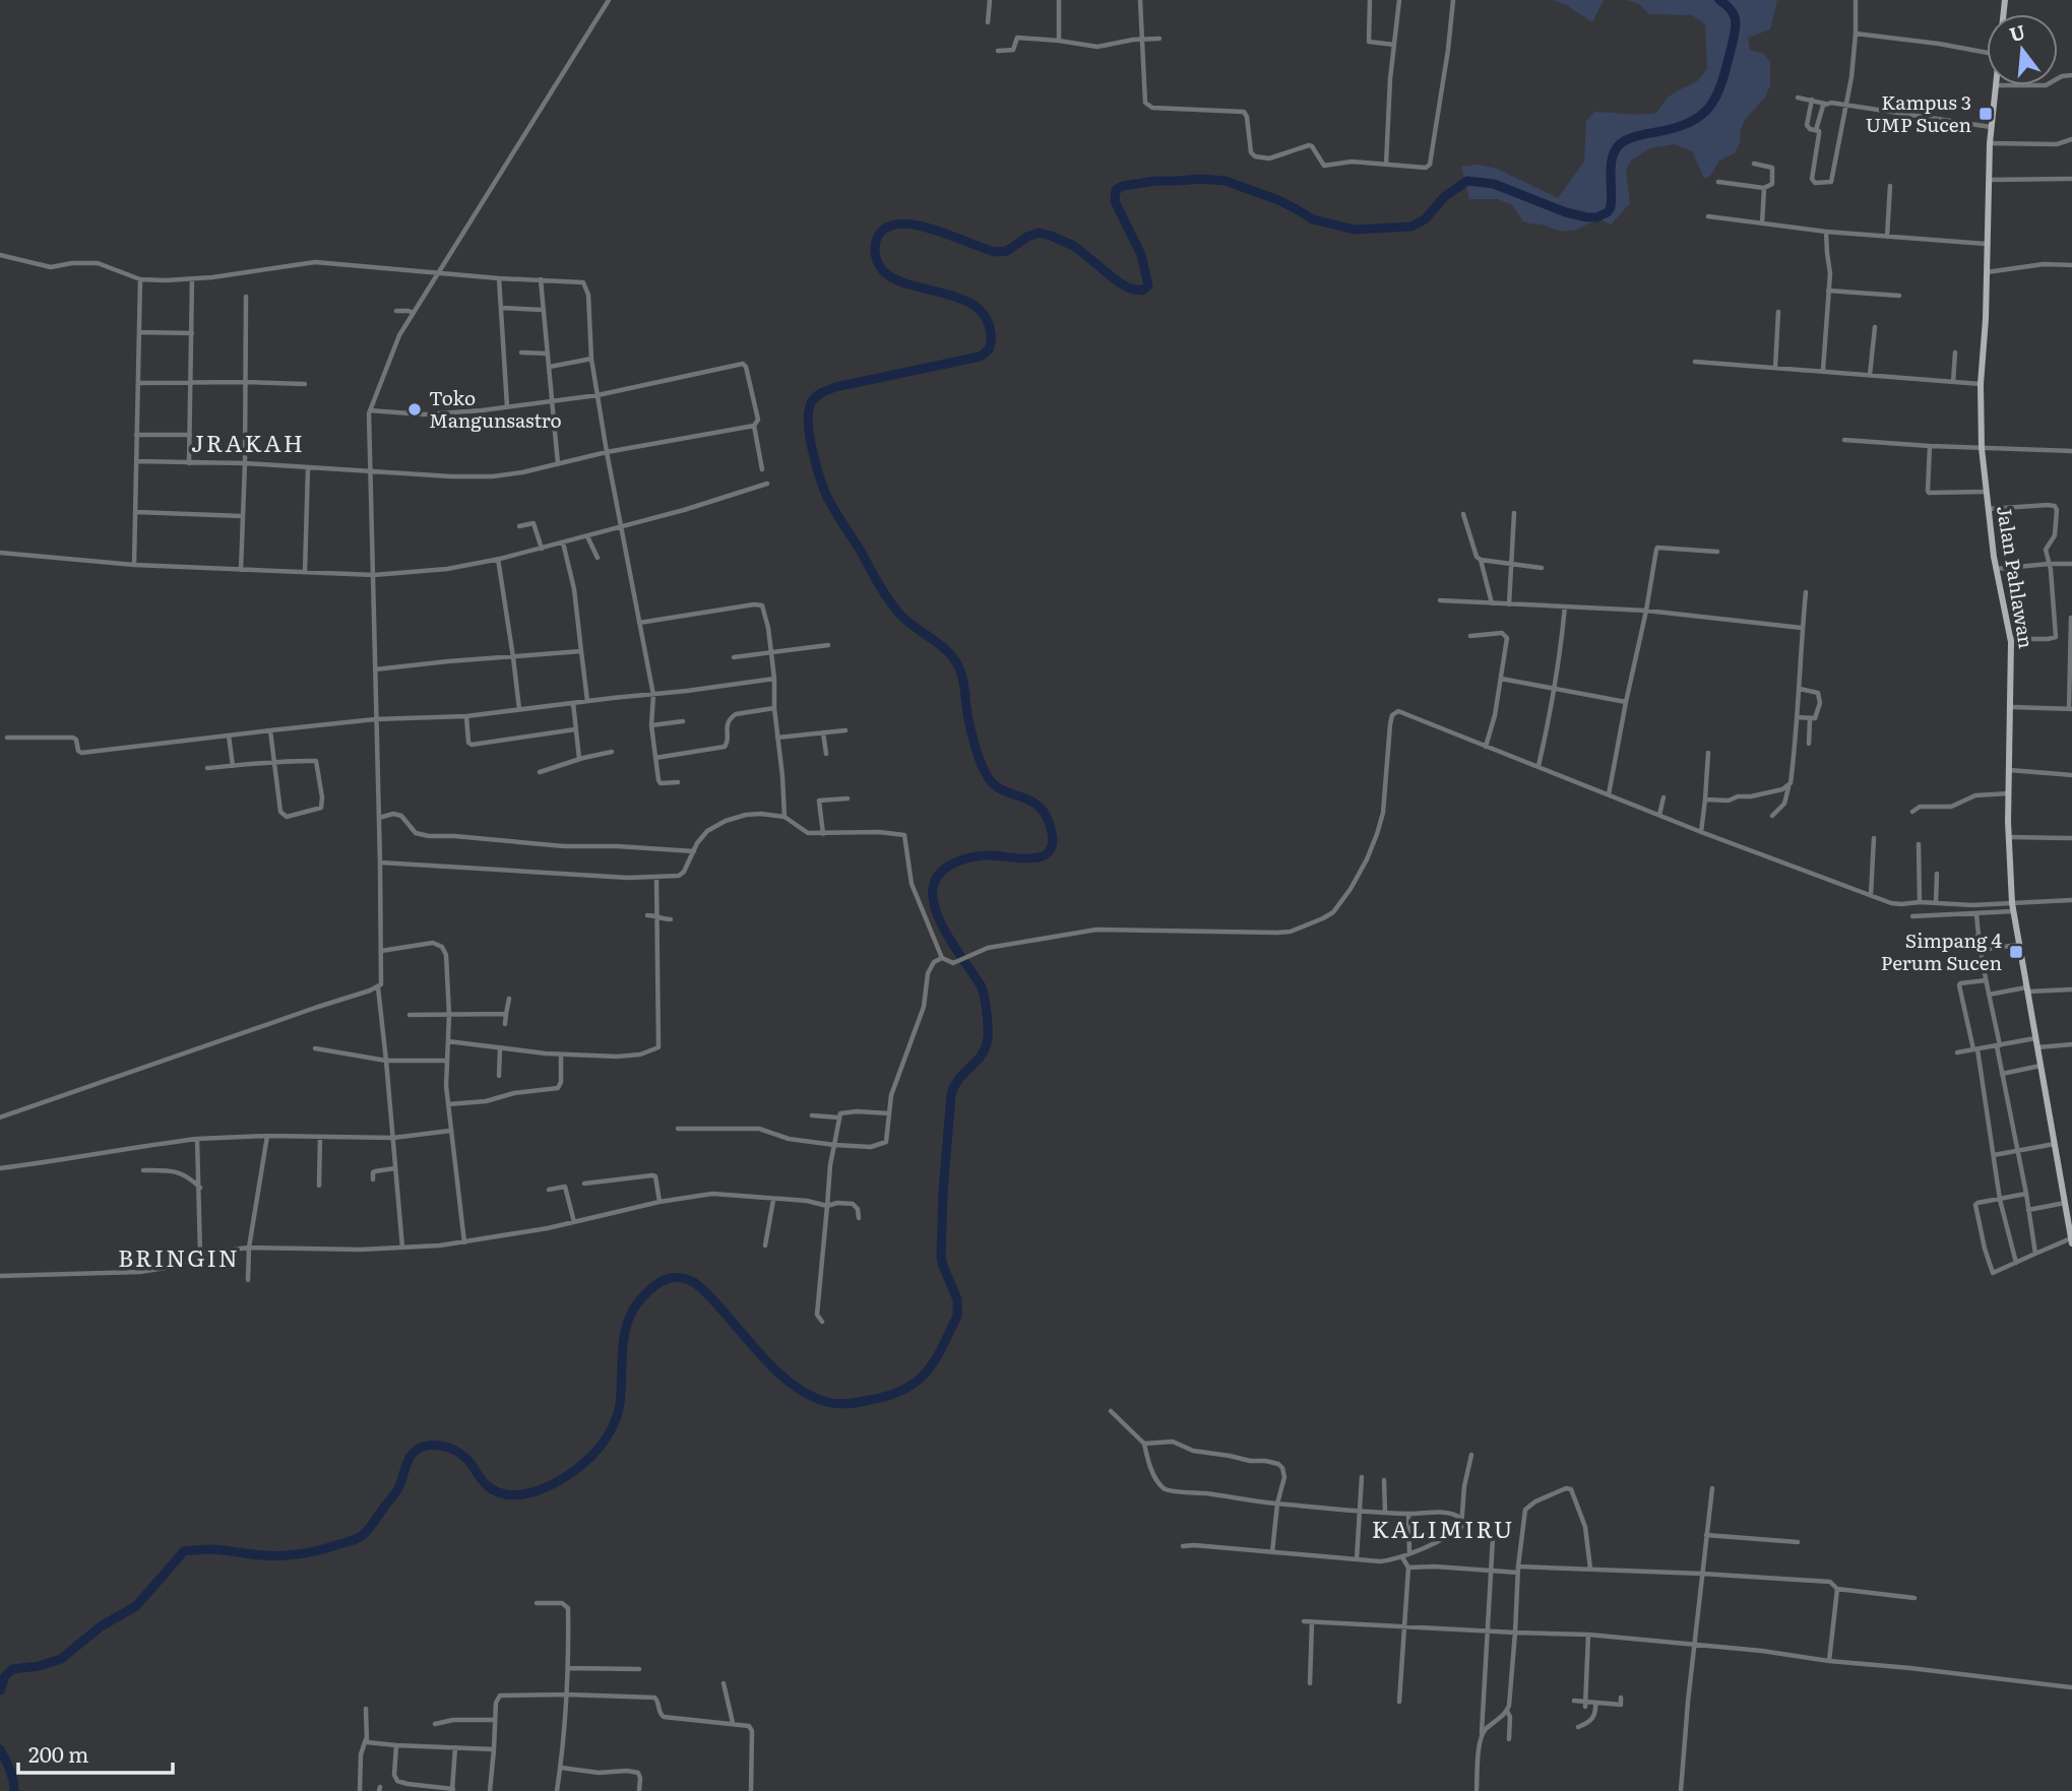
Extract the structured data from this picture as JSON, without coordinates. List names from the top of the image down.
{
  "streets": {
    "main road": ["Jalan Pahlawan"]
  },
  "districts": ["JRAKAH", "BRINGIN", "KALIMIRU"],
  "places": {
    "transit": ["Kampus 3 UMP Sucen", "Simpang 4 Perum Sucen"],
    "other": ["Toko Mangunsastro"]
  },
  "scale_bar": "200 m",
  "north": "top"
}
